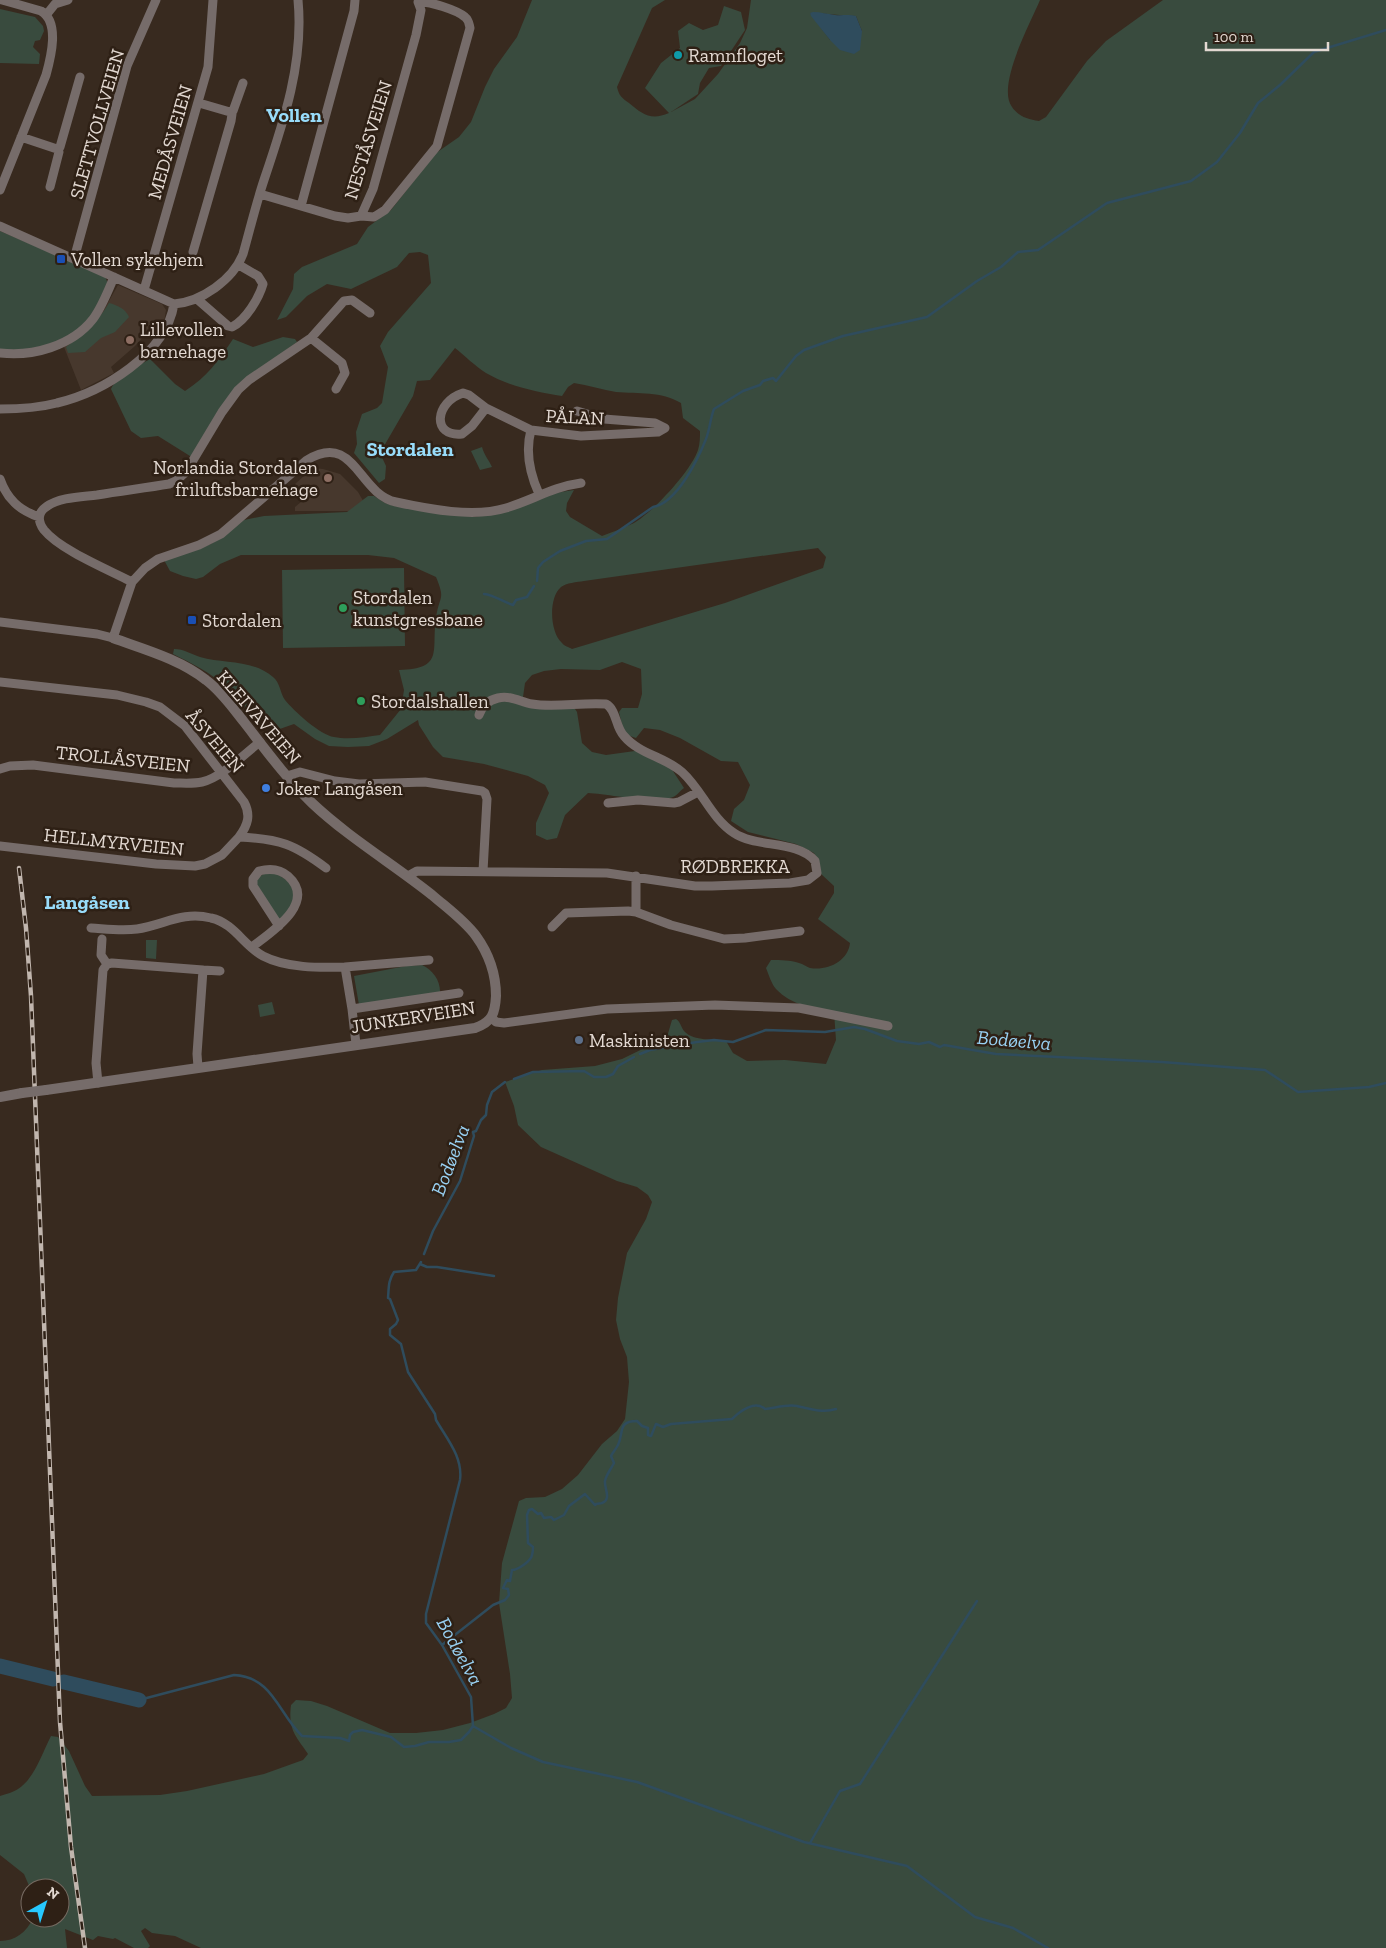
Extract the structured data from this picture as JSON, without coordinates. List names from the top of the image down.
{
  "streets": {
    "street": [
      "SLETTVOLLVEIEN",
      "NESTÅSVEIEN",
      "MEDÅSVEIEN",
      "PÅLAN",
      "KLEIVAVEIEN",
      "ÅSVEIEN",
      "TROLLÅSVEIEN",
      "HELLMYRVEIEN",
      "RØDBREKKA",
      "JUNKERVEIEN"
    ]
  },
  "crossings": [
    ["KLEIVAVEIEN", "TROLLÅSVEIEN"],
    ["KLEIVAVEIEN", "RØDBREKKA"],
    ["KLEIVAVEIEN", "JUNKERVEIEN"],
    ["ÅSVEIEN", "TROLLÅSVEIEN"],
    ["ÅSVEIEN", "HELLMYRVEIEN"]
  ],
  "districts": ["Vollen", "Stordalen", "Langåsen"],
  "water": ["Bodøelva"],
  "places": {
    "other": [
      "Ramnfloget",
      "Lillevollen barnehage",
      "Norlandia Stordalen friluftsbarnehage",
      "Stordalen kunstgressbane",
      "Stordalshallen",
      "Joker Langåsen",
      "Maskinisten"
    ],
    "transit": ["Vollen sykehjem", "Stordalen"]
  },
  "scale_bar": "100 m",
  "north": "top right"
}
